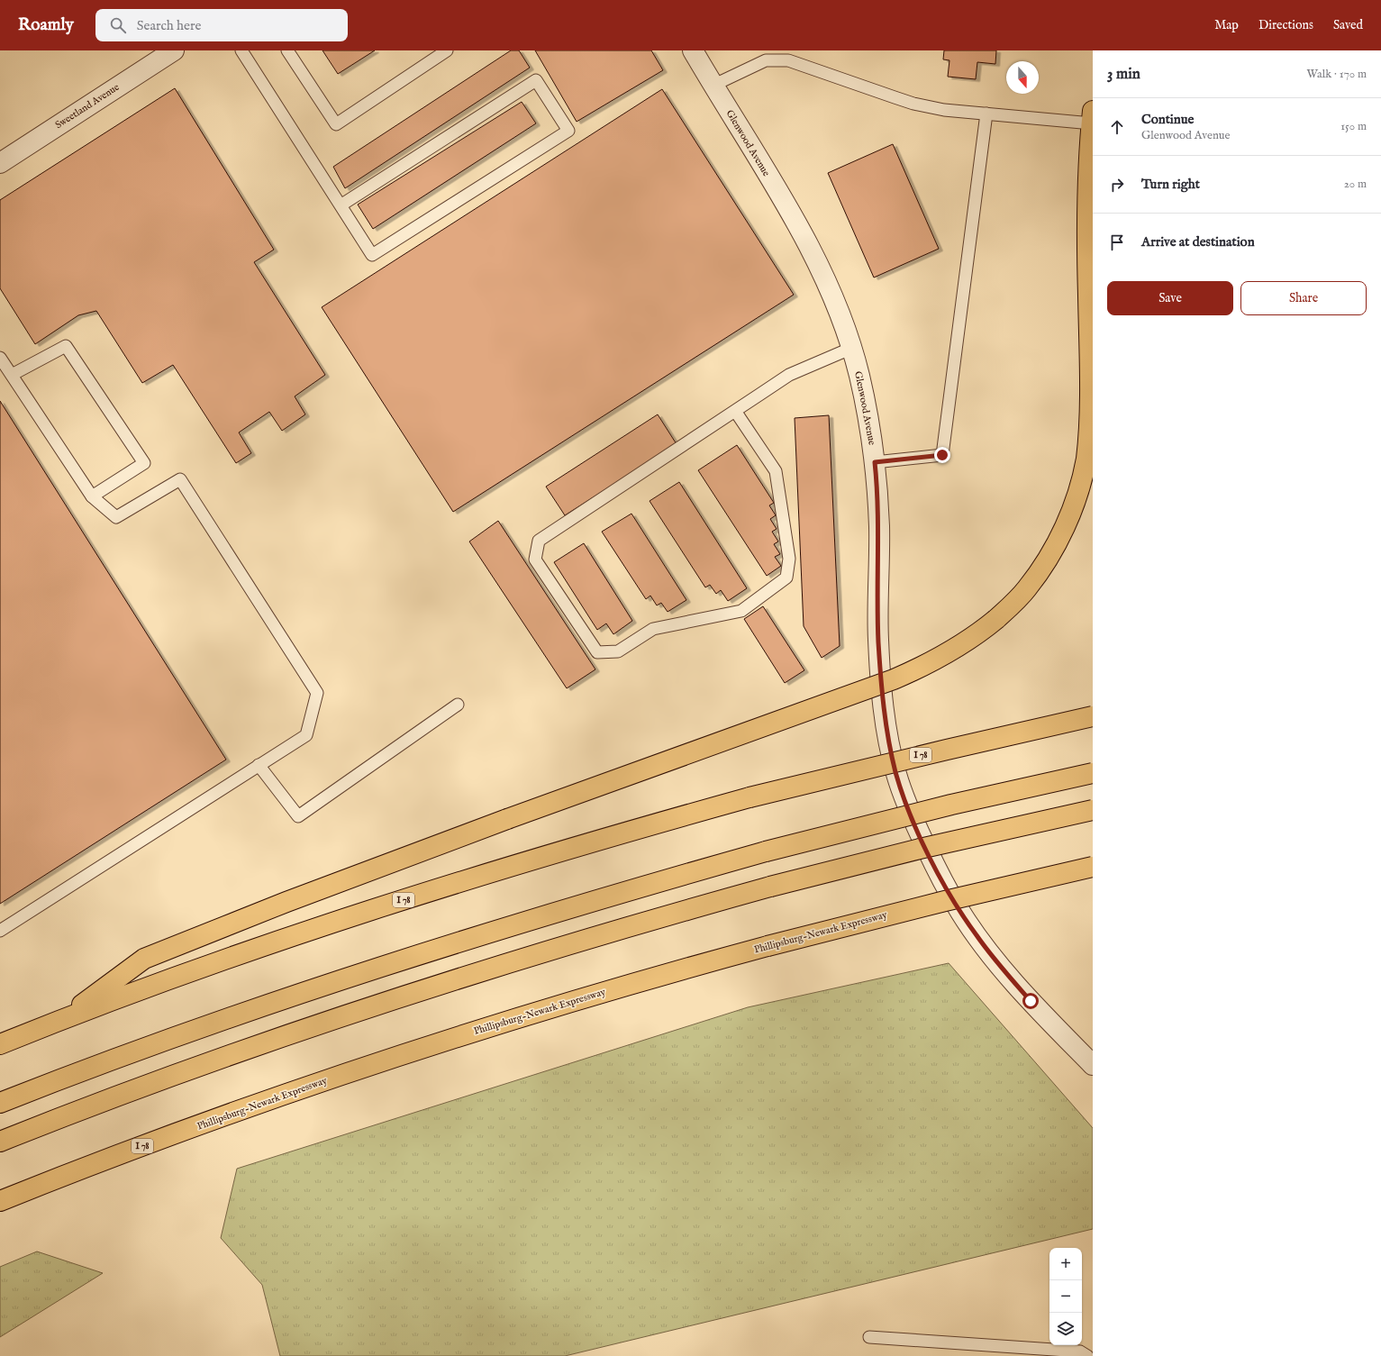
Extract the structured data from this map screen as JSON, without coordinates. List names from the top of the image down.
{
  "streets": {
    "highway": ["I 78", "Phillipsburg-Newark Expressway"],
    "street": ["Sweetland Avenue", "Glenwood Avenue"]
  },
  "north": "bottom",
  "page": {
    "header": "Roamly",
    "search": "Search here",
    "nav": ["Map", "Directions", "Saved"],
    "heading": ["3 min", "Walk · 170 m"],
    "list": [
      ["Continue", "Glenwood Avenue", "150 m"],
      ["Turn right", "20 m"],
      "Arrive at destination"
    ],
    "buttons": ["Save", "Share"],
    "map_buttons": ["+", "−"]
  }
}
